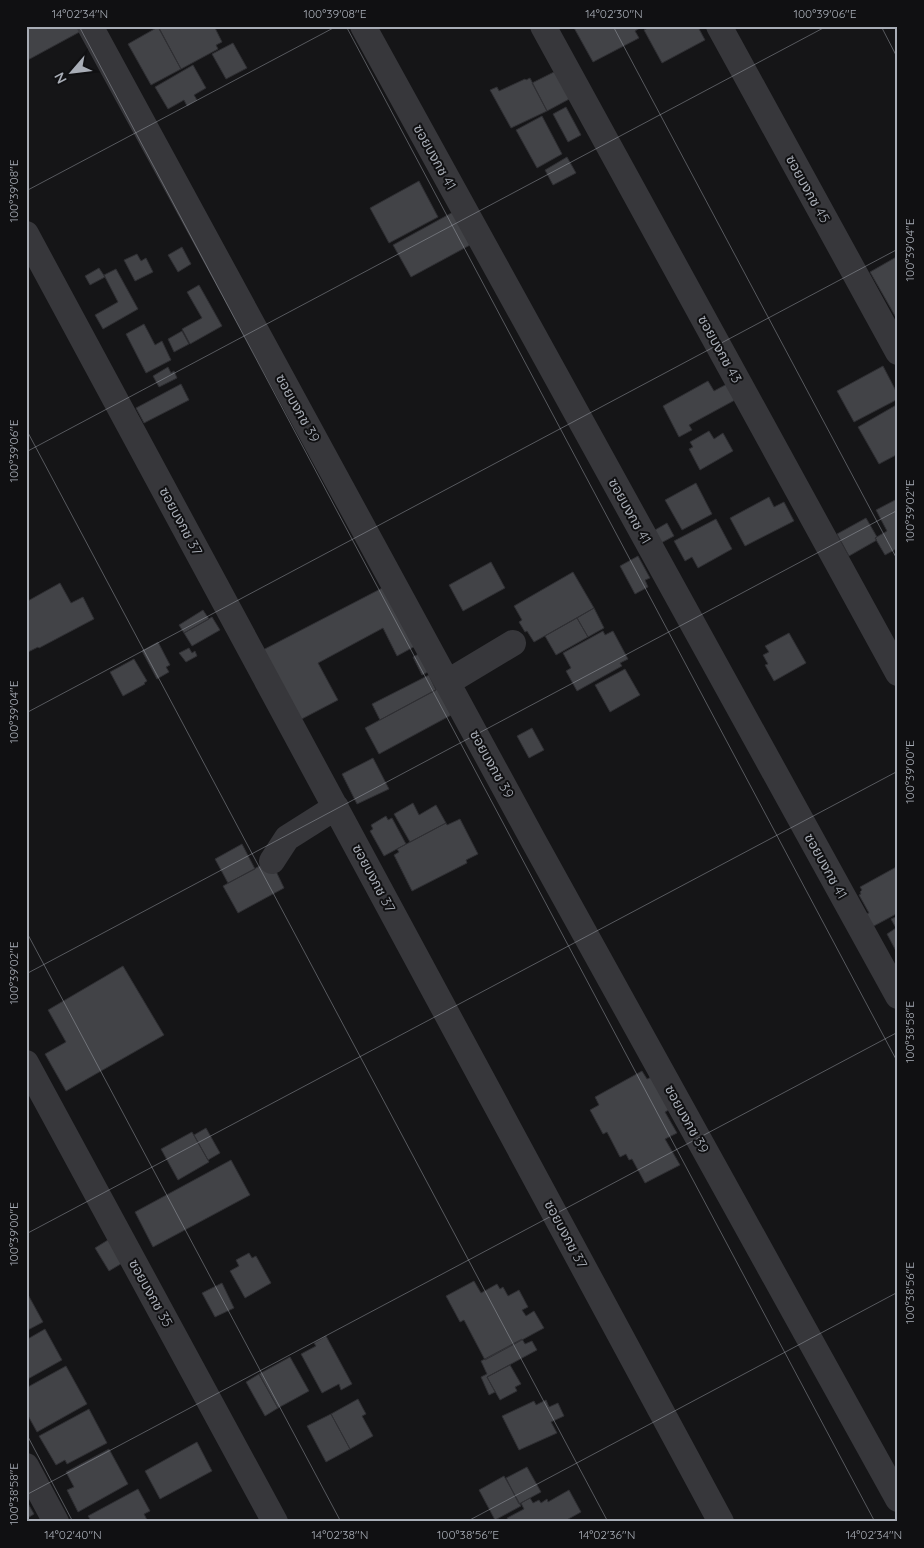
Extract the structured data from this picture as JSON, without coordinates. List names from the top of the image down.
{
  "streets": {
    "street": [
      "ซอยบงกช 41",
      "ซอยบงกช 45",
      "ซอยบงกช 43",
      "ซอยบงกช 39",
      "ซอยบงกช 37",
      "ซอยบงกช 35"
    ]
  },
  "north": "bottom left",
  "coordinates": [
    "14°02'34\"N",
    "100°39'08\"E",
    "14°02'30\"N",
    "100°39'06\"E",
    "100°39'04\"E",
    "100°39'02\"E",
    "100°39'00\"E",
    "100°38'58\"E",
    "100°38'56\"E",
    "14°02'40\"N",
    "14°02'38\"N",
    "14°02'36\"N"
  ]
}
